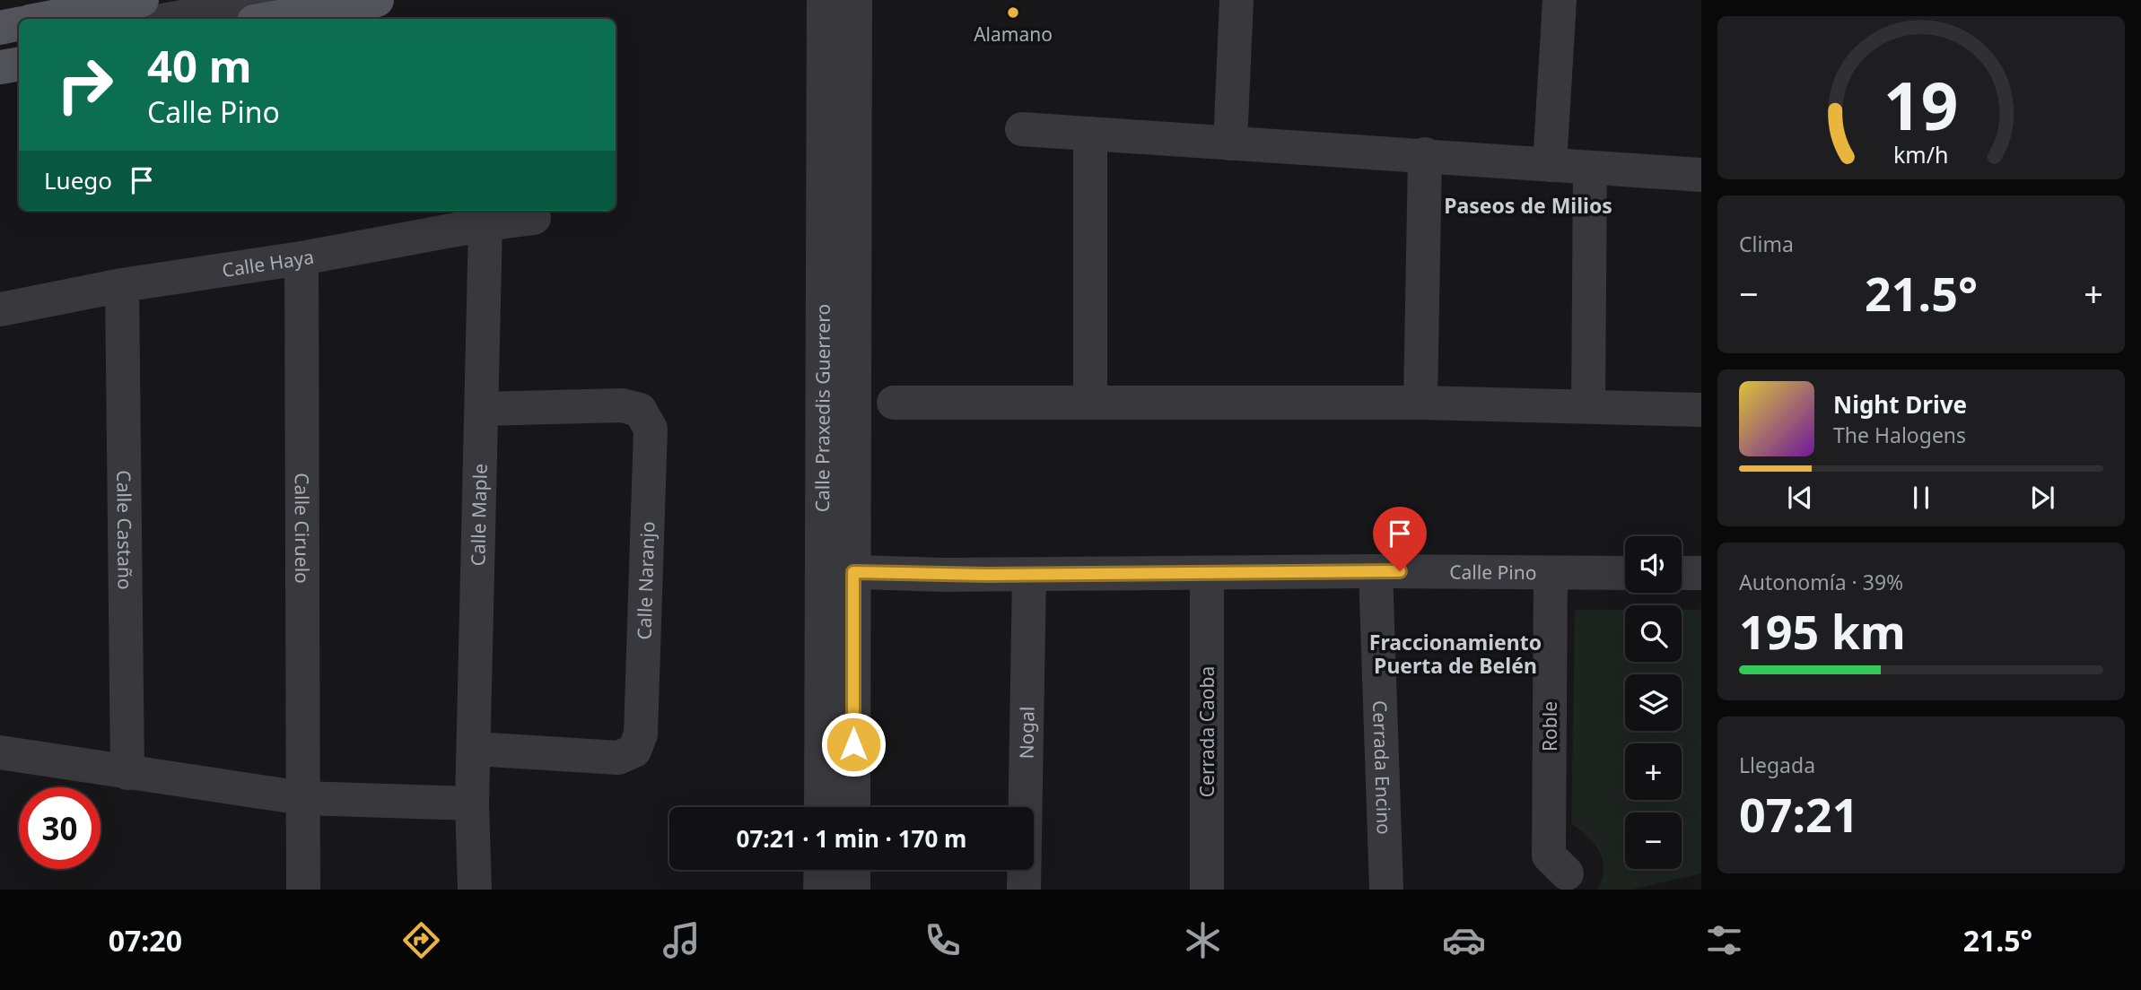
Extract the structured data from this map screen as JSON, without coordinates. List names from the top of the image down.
{
  "streets": {
    "street": [
      "Calle Haya",
      "Calle Praxedis Guerrero",
      "Calle Maple",
      "Calle Ciruelo",
      "Calle Castaño",
      "Calle Pino",
      "Calle Naranjo",
      "Roble",
      "Cerrada Caoba",
      "Nogal",
      "Cerrada Encino"
    ]
  },
  "crossings": [
    ["Calle Haya", "Calle Maple"],
    ["Calle Haya", "Calle Ciruelo"],
    ["Calle Haya", "Calle Castaño"],
    ["Calle Praxedis Guerrero", "Calle Pino"],
    ["Calle Maple", "Calle Naranjo"],
    ["Calle Pino", "Roble"],
    ["Calle Pino", "Cerrada Caoba"],
    ["Calle Pino", "Nogal"],
    ["Calle Pino", "Cerrada Encino"]
  ],
  "districts": ["Paseos de Milios", "Fraccionamiento Puerta de Belén"],
  "places": ["Alamano"],
  "page": {
    "turn": ["40 m", "Calle Pino"],
    "then": "Luego",
    "tile": [
      "Clima",
      ["Autonomía · 39%", "195 km"],
      ["Llegada", "07:21"]
    ],
    "heat": ["−", "21.5°", "+"],
    "song": ["Night Drive", "The Halogens"],
    "map_buttons": ["+", "−"],
    "limit": "30",
    "trip": "07:21 · 1 min · 170 m",
    "tabs": ["07:20", "21.5°"],
    "gauge": ["19", "km/h"]
  }
}
